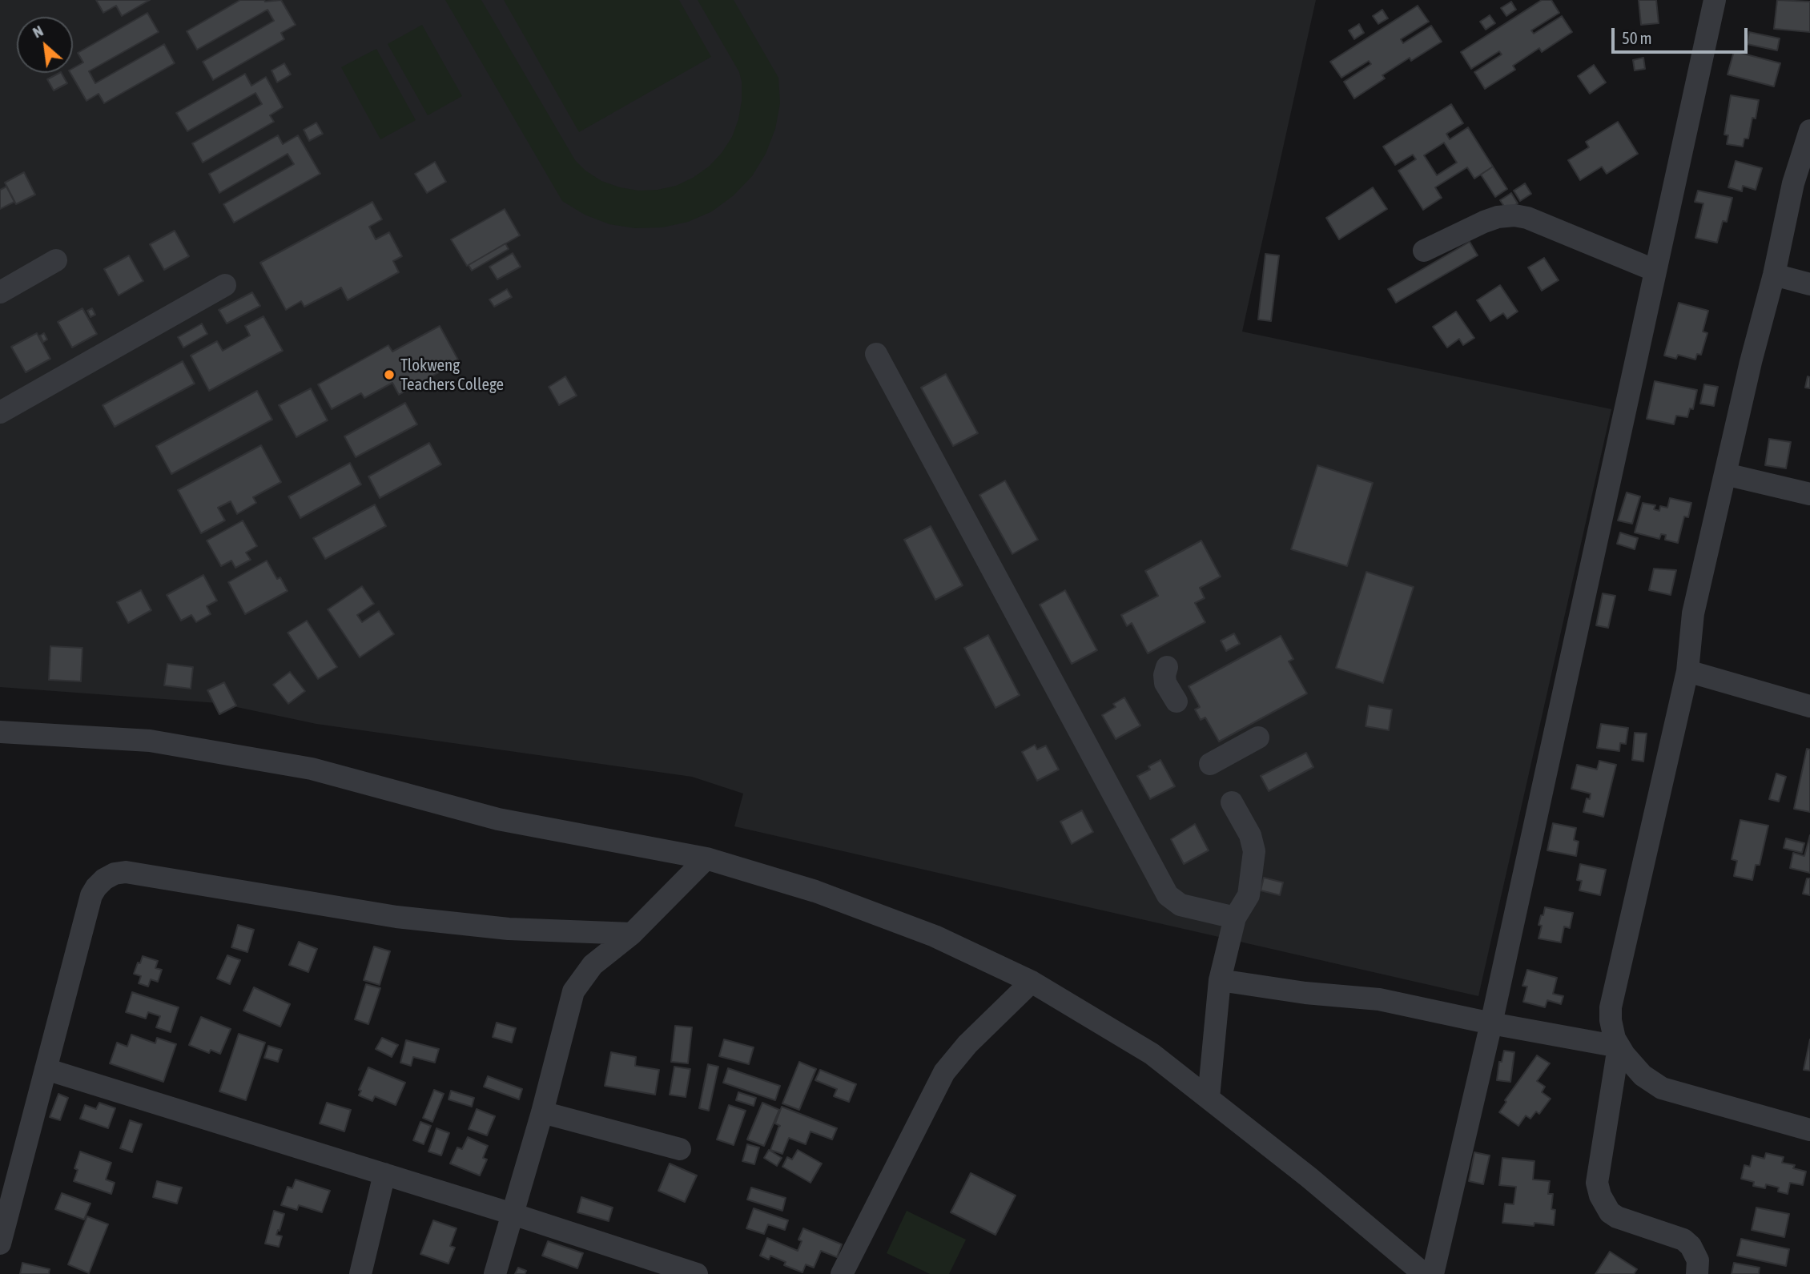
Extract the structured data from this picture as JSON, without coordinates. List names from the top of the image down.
{
  "places": ["Tlokweng Teachers College"],
  "scale_bar": "50 m",
  "north": "top left"
}
